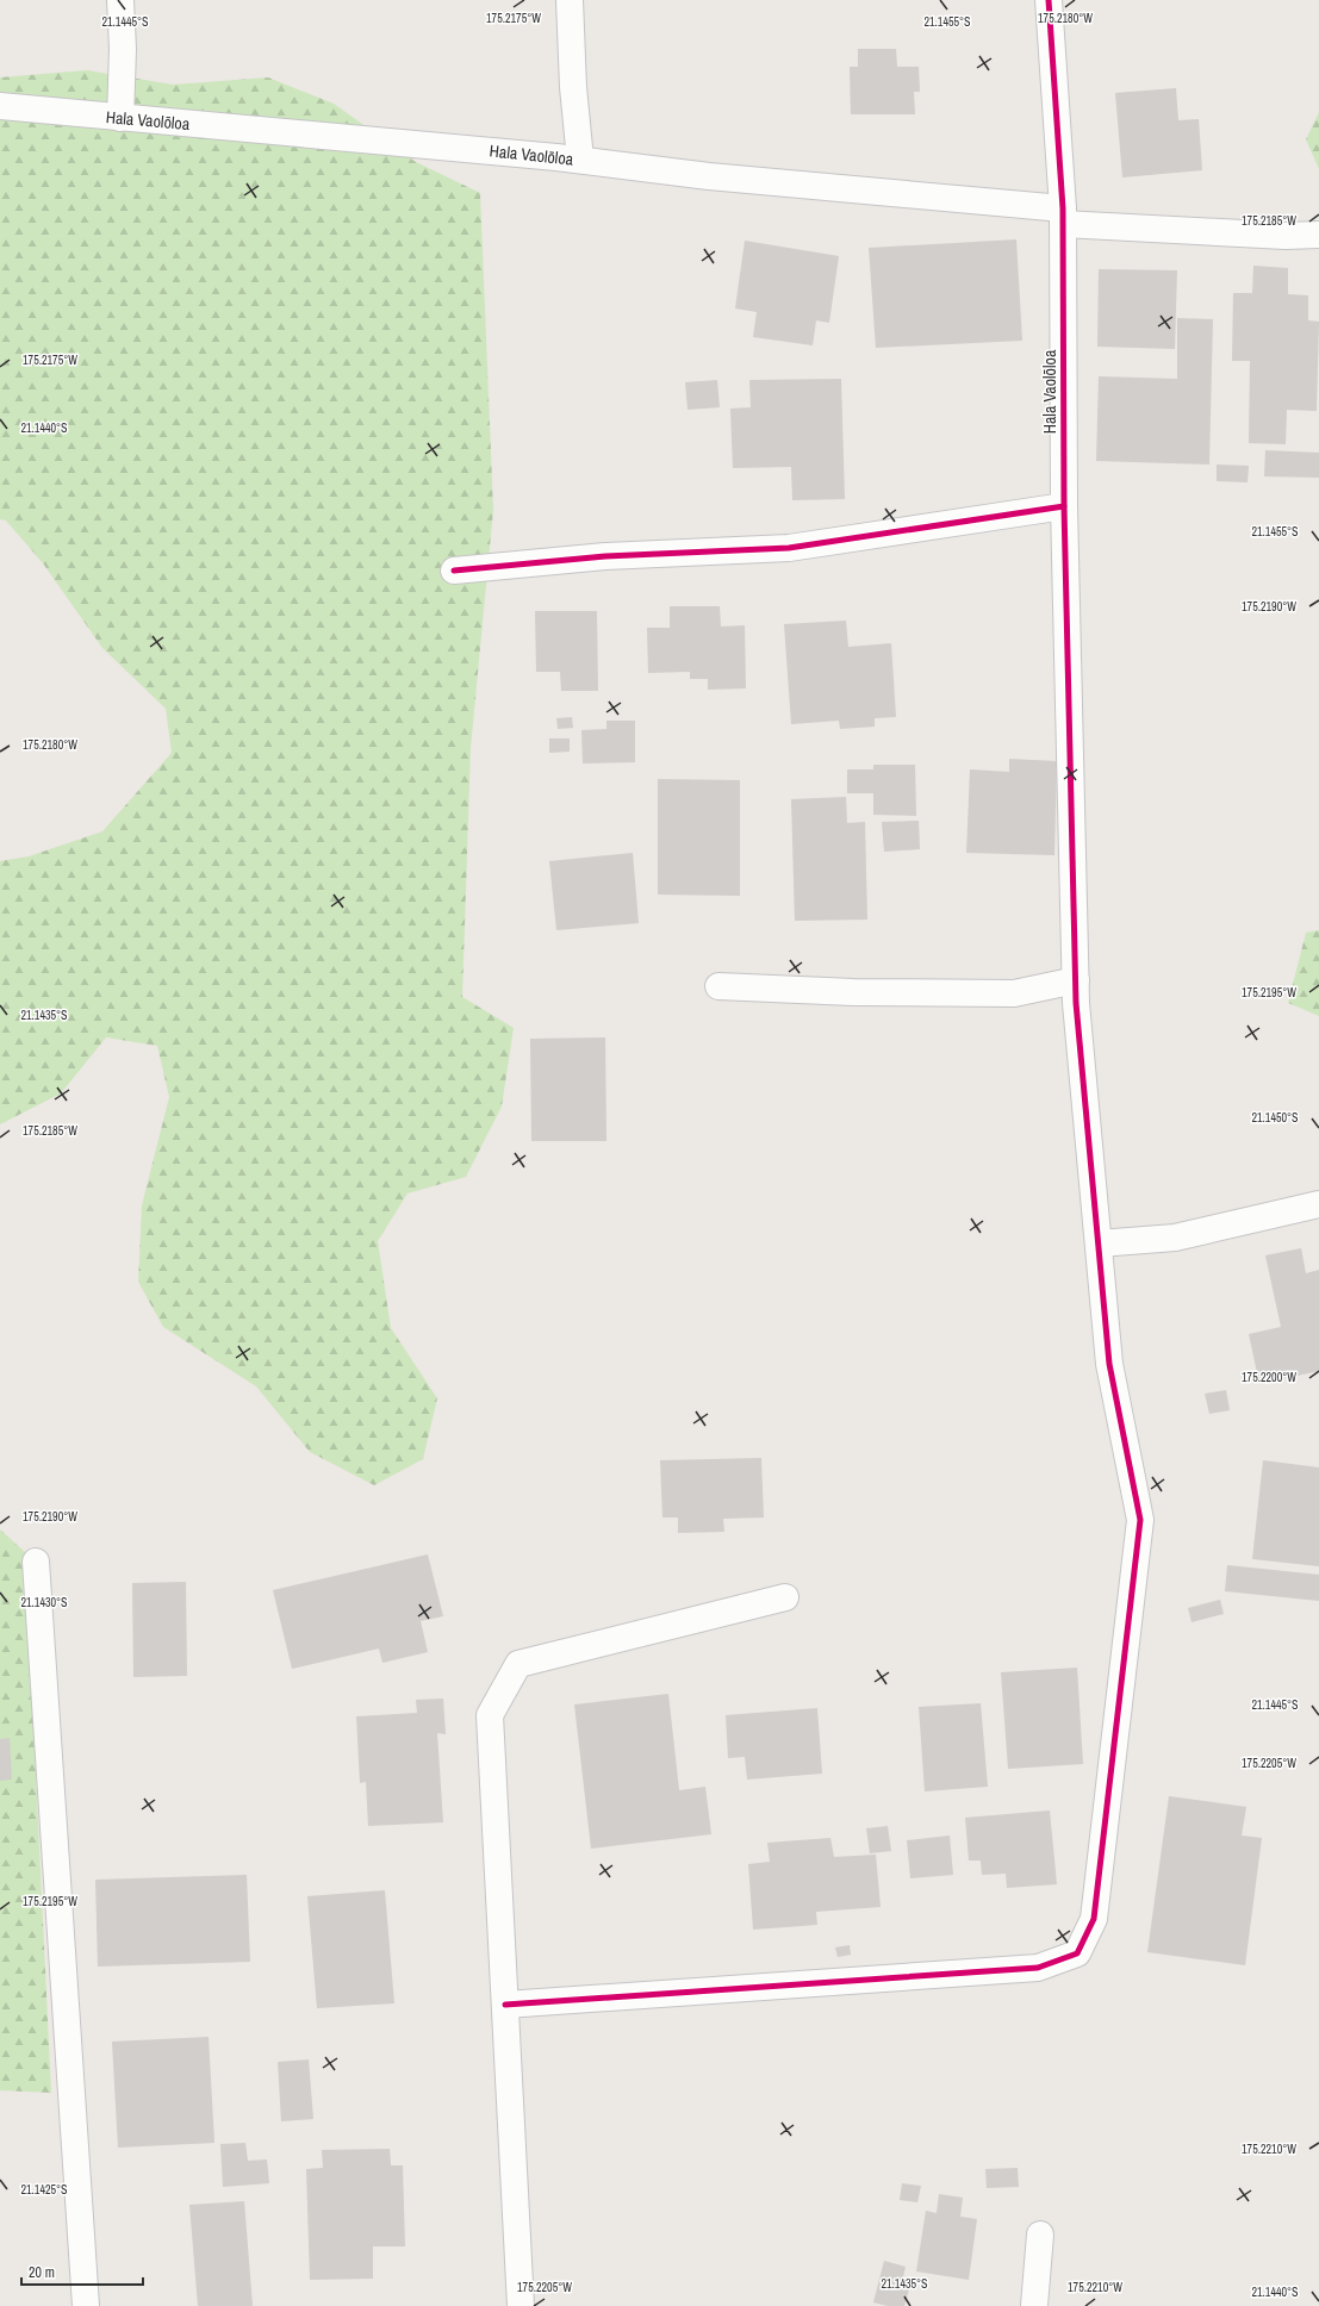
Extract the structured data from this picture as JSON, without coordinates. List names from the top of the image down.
{
  "streets": {
    "street": ["Hala Vaolōloa"]
  },
  "scale_bar": "20 m",
  "coordinates": [
    "175.2180°W",
    "175.2175°W",
    "21.1445°S",
    "21.1455°S",
    "175.2185°W",
    "21.1440°S",
    "175.2190°W",
    "175.2195°W",
    "21.1435°S",
    "21.1450°S",
    "175.2200°W",
    "21.1430°S",
    "175.2205°W",
    "175.2210°W",
    "21.1425°S"
  ]
}
